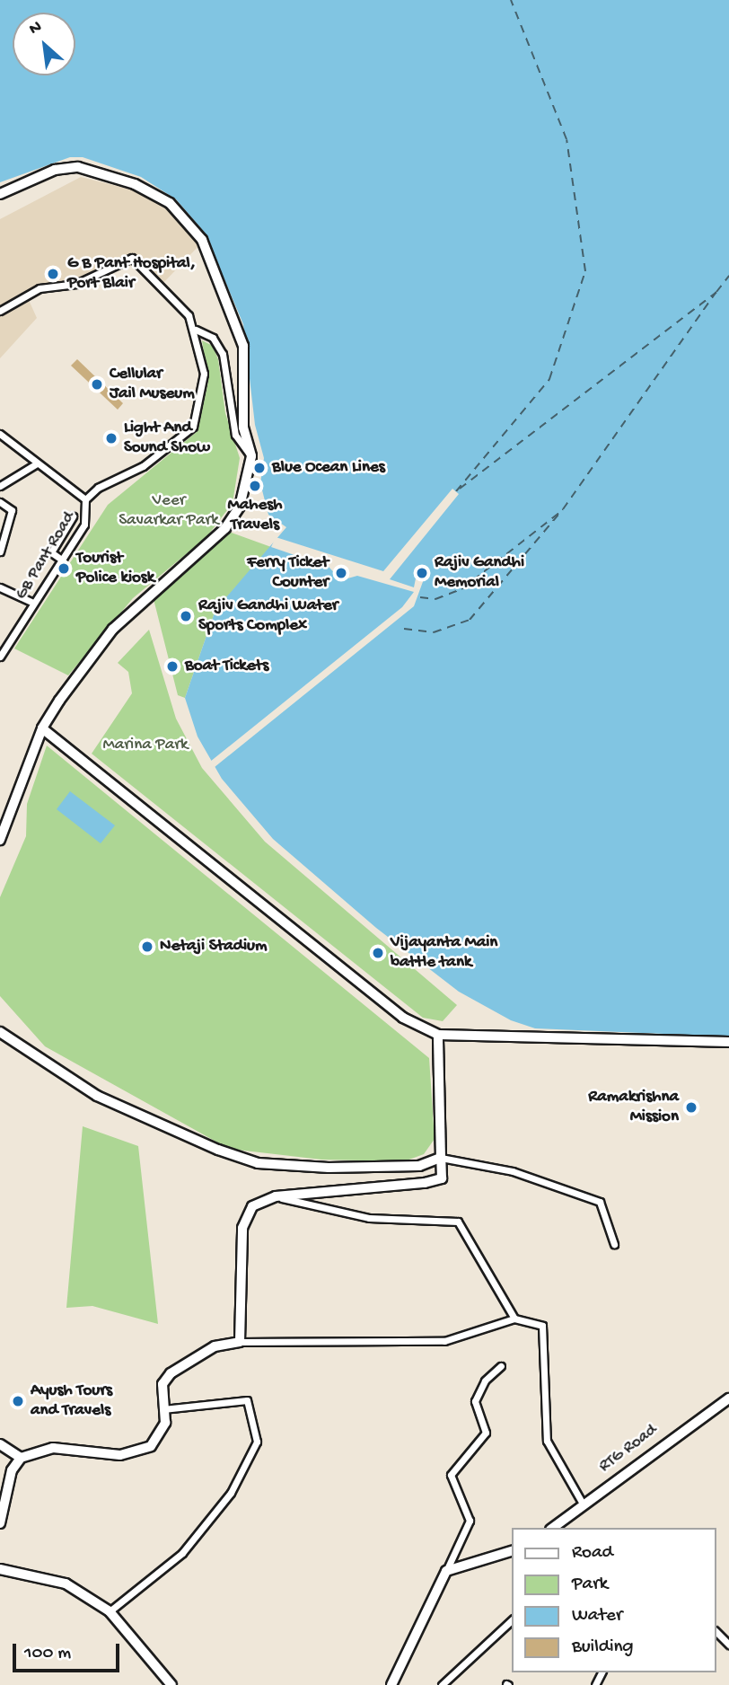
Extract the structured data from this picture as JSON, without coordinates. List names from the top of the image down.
{
  "streets": {
    "street": ["GB Pant Road", "RTG Road"]
  },
  "parks": ["Veer Savarkar Park", "Marina Park"],
  "places": [
    "G B Pant Hospital, Port Blair",
    "Cellular Jail Museum",
    "Light And Sound Show",
    "Blue Ocean Lines",
    "Mahesh Travels",
    "Tourist Police kiosk",
    "Ferry Ticket Counter",
    "Rajiv Gandhi Memorial",
    "Rajiv Gandhi Water Sports Complex",
    "Boat Tickets",
    "Netaji Stadium",
    "Vijayanta Main battle tank",
    "Ramakrishna Mission",
    "Ayush Tours and Travels"
  ],
  "legend": [
    "Road",
    "Park",
    "Water",
    "Building"
  ],
  "scale_bar": "100 m",
  "north": "top left"
}
